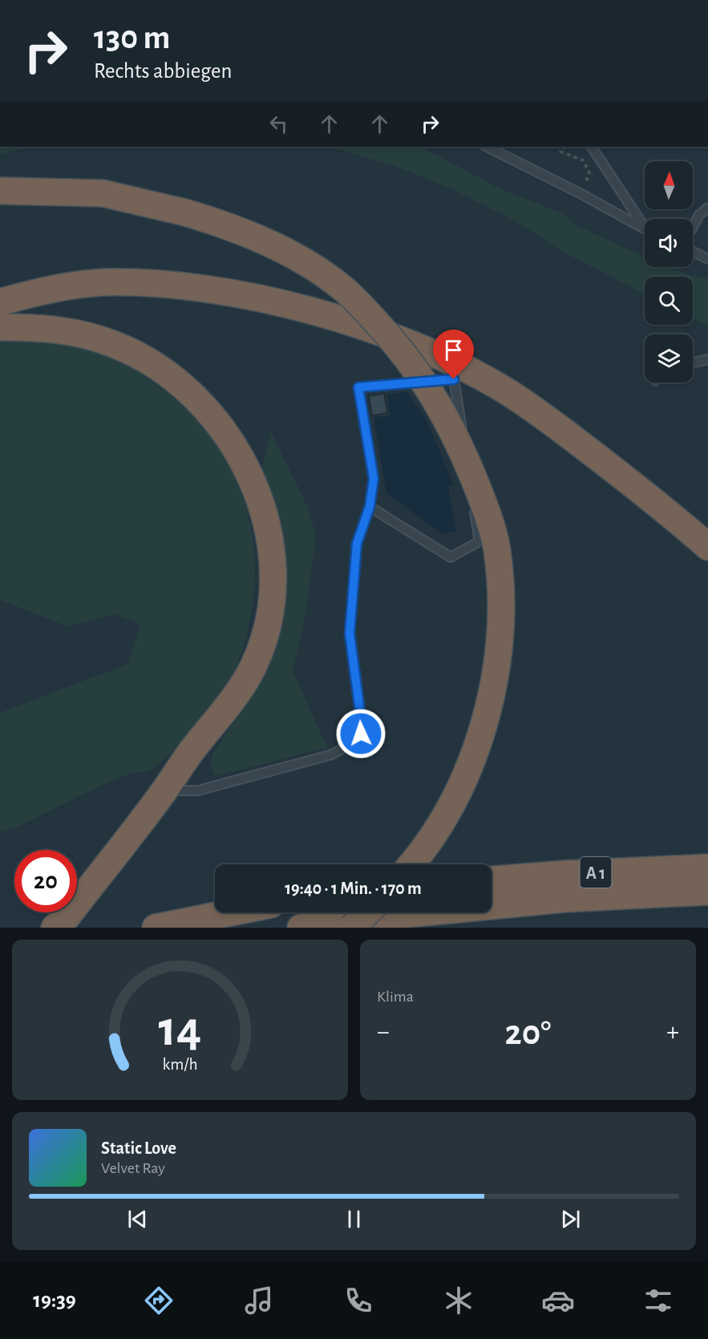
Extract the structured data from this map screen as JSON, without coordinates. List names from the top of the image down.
{
  "streets": {
    "highway": ["A 1"]
  },
  "north": "top",
  "page": {
    "turn": ["130 m", "Rechts abbiegen"],
    "limit": "20",
    "trip": "19:40 · 1 Min. · 170 m",
    "tile": "Klima",
    "heat": ["−", "20°", "+"],
    "song": ["Static Love", "Velvet Ray"],
    "tabs": "19:39",
    "gauge": ["14", "km/h"]
  }
}
